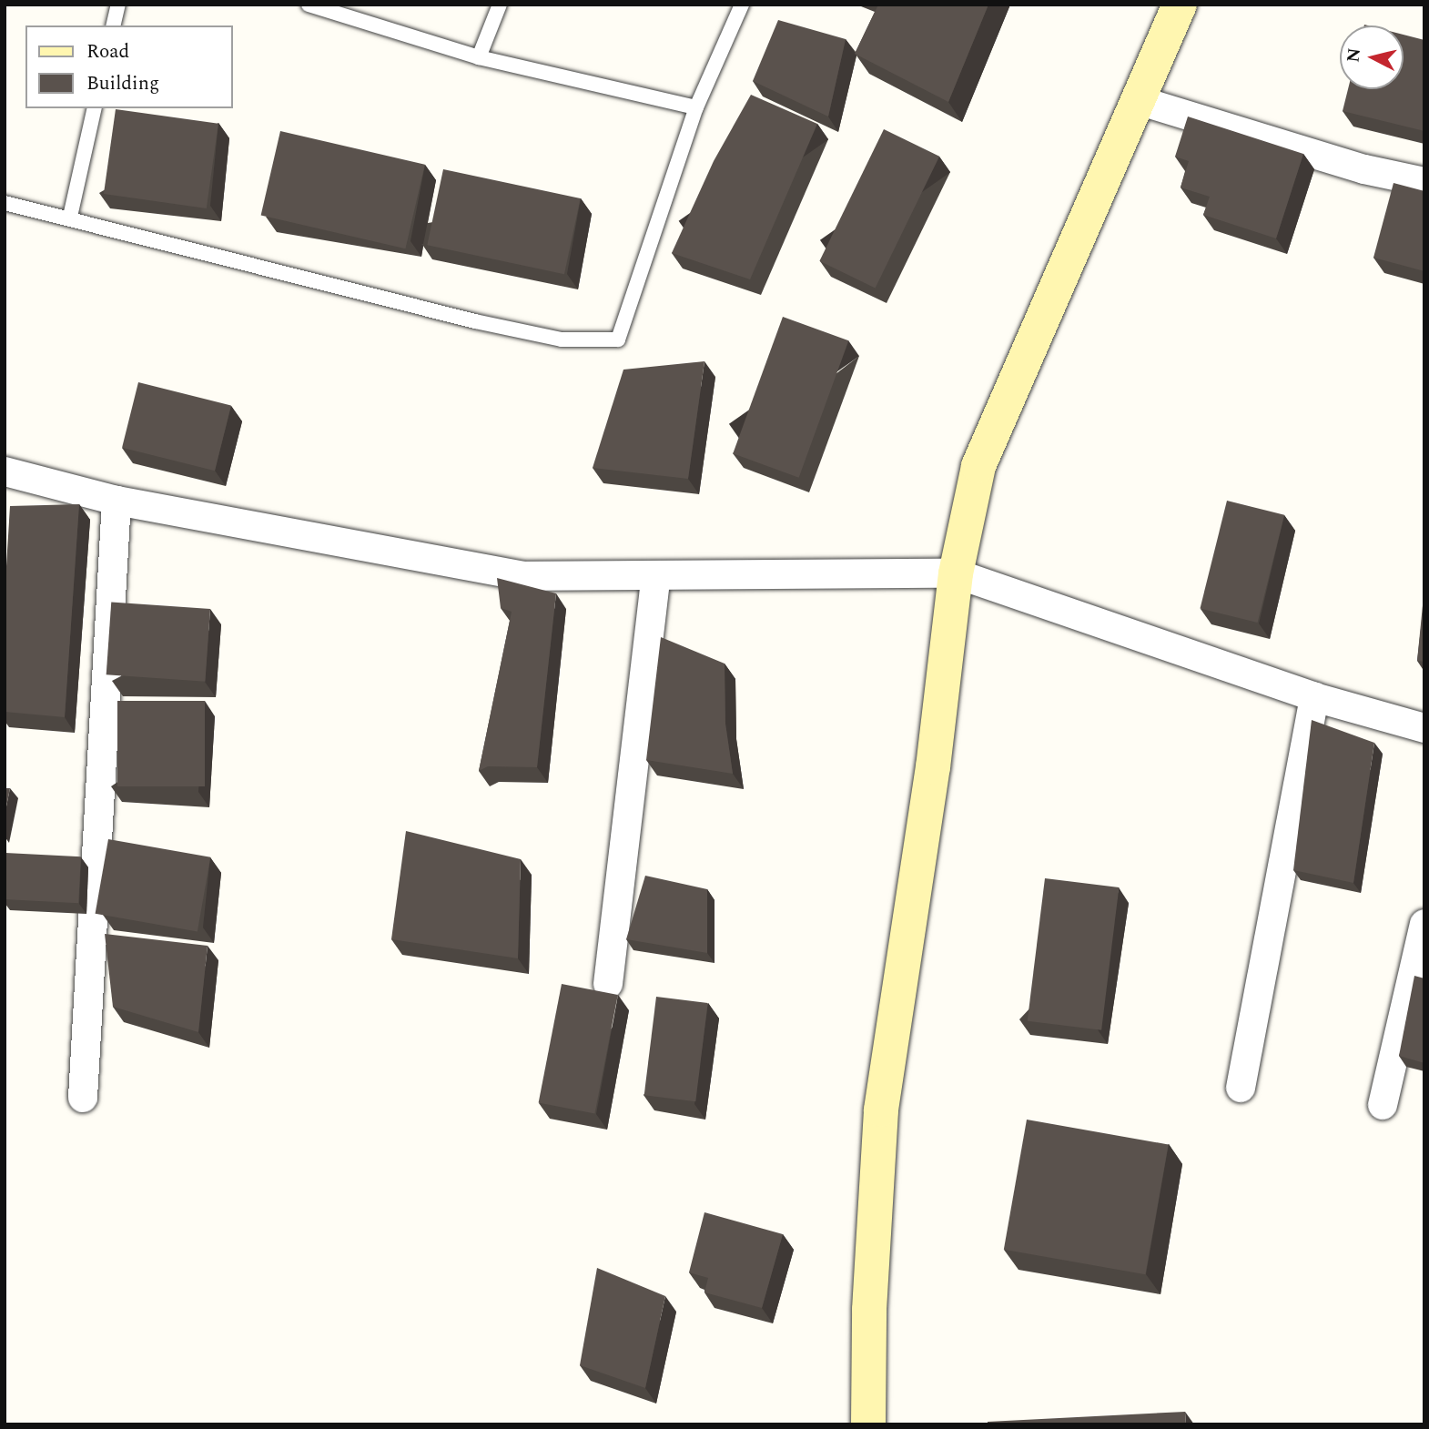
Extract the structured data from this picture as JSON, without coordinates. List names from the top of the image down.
{
  "legend": ["Road", "Building"],
  "north": "left"
}
